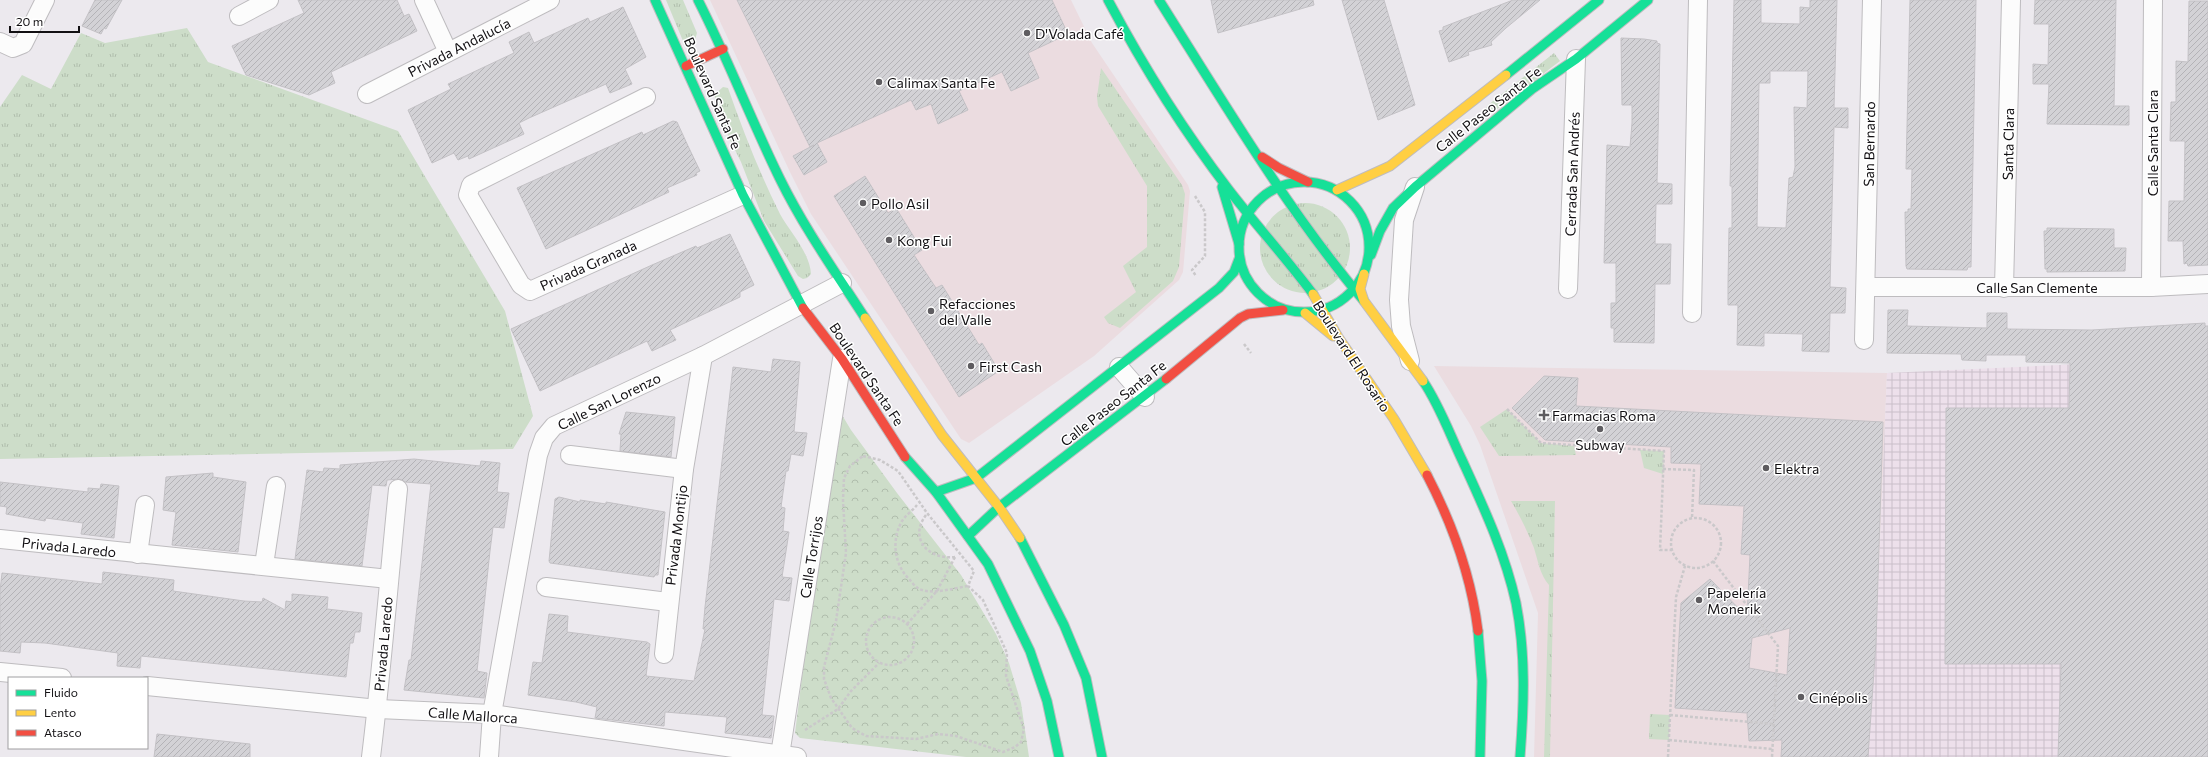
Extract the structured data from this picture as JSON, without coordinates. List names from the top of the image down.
{
  "streets": {
    "main road": ["Boulevard Santa Fe", "Calle Paseo Santa Fe", "Boulevard El Rosario"],
    "street": [
      "Privada Andalucía",
      "Calle Santa Clara",
      "San Bernardo",
      "Santa Clara",
      "Cerrada San Andrés",
      "Privada Granada",
      "Calle San Clemente",
      "Calle San Lorenzo",
      "Privada Montijo",
      "Privada Laredo",
      "Calle Torrijos",
      "Calle Mallorca"
    ]
  },
  "crossings": [
    ["Boulevard Santa Fe", "Calle Paseo Santa Fe"],
    ["Boulevard Santa Fe", "Privada Granada"],
    ["Boulevard Santa Fe", "Calle San Lorenzo"],
    ["Boulevard Santa Fe", "Calle Torrijos"],
    ["Calle Paseo Santa Fe", "Cerrada San Andrés"],
    ["Calle Santa Clara", "Calle San Clemente"],
    ["San Bernardo", "Calle San Clemente"],
    ["Santa Clara", "Calle San Clemente"],
    ["Calle San Lorenzo", "Privada Montijo"],
    ["Calle San Lorenzo", "Calle Mallorca"],
    ["Privada Laredo", "Calle Mallorca"],
    ["Calle Torrijos", "Calle Mallorca"]
  ],
  "places": {
    "other": [
      "D'Volada Café",
      "Calimax Santa Fe",
      "Pollo Asil",
      "Kong Fui",
      "Refacciones del Valle",
      "First Cash",
      "Subway",
      "Elektra",
      "Papelería Monerik",
      "Cinépolis"
    ],
    "health": ["Farmacias Roma"]
  },
  "legend": ["Fluido", "Lento", "Atasco"],
  "scale_bar": "20 m"
}
